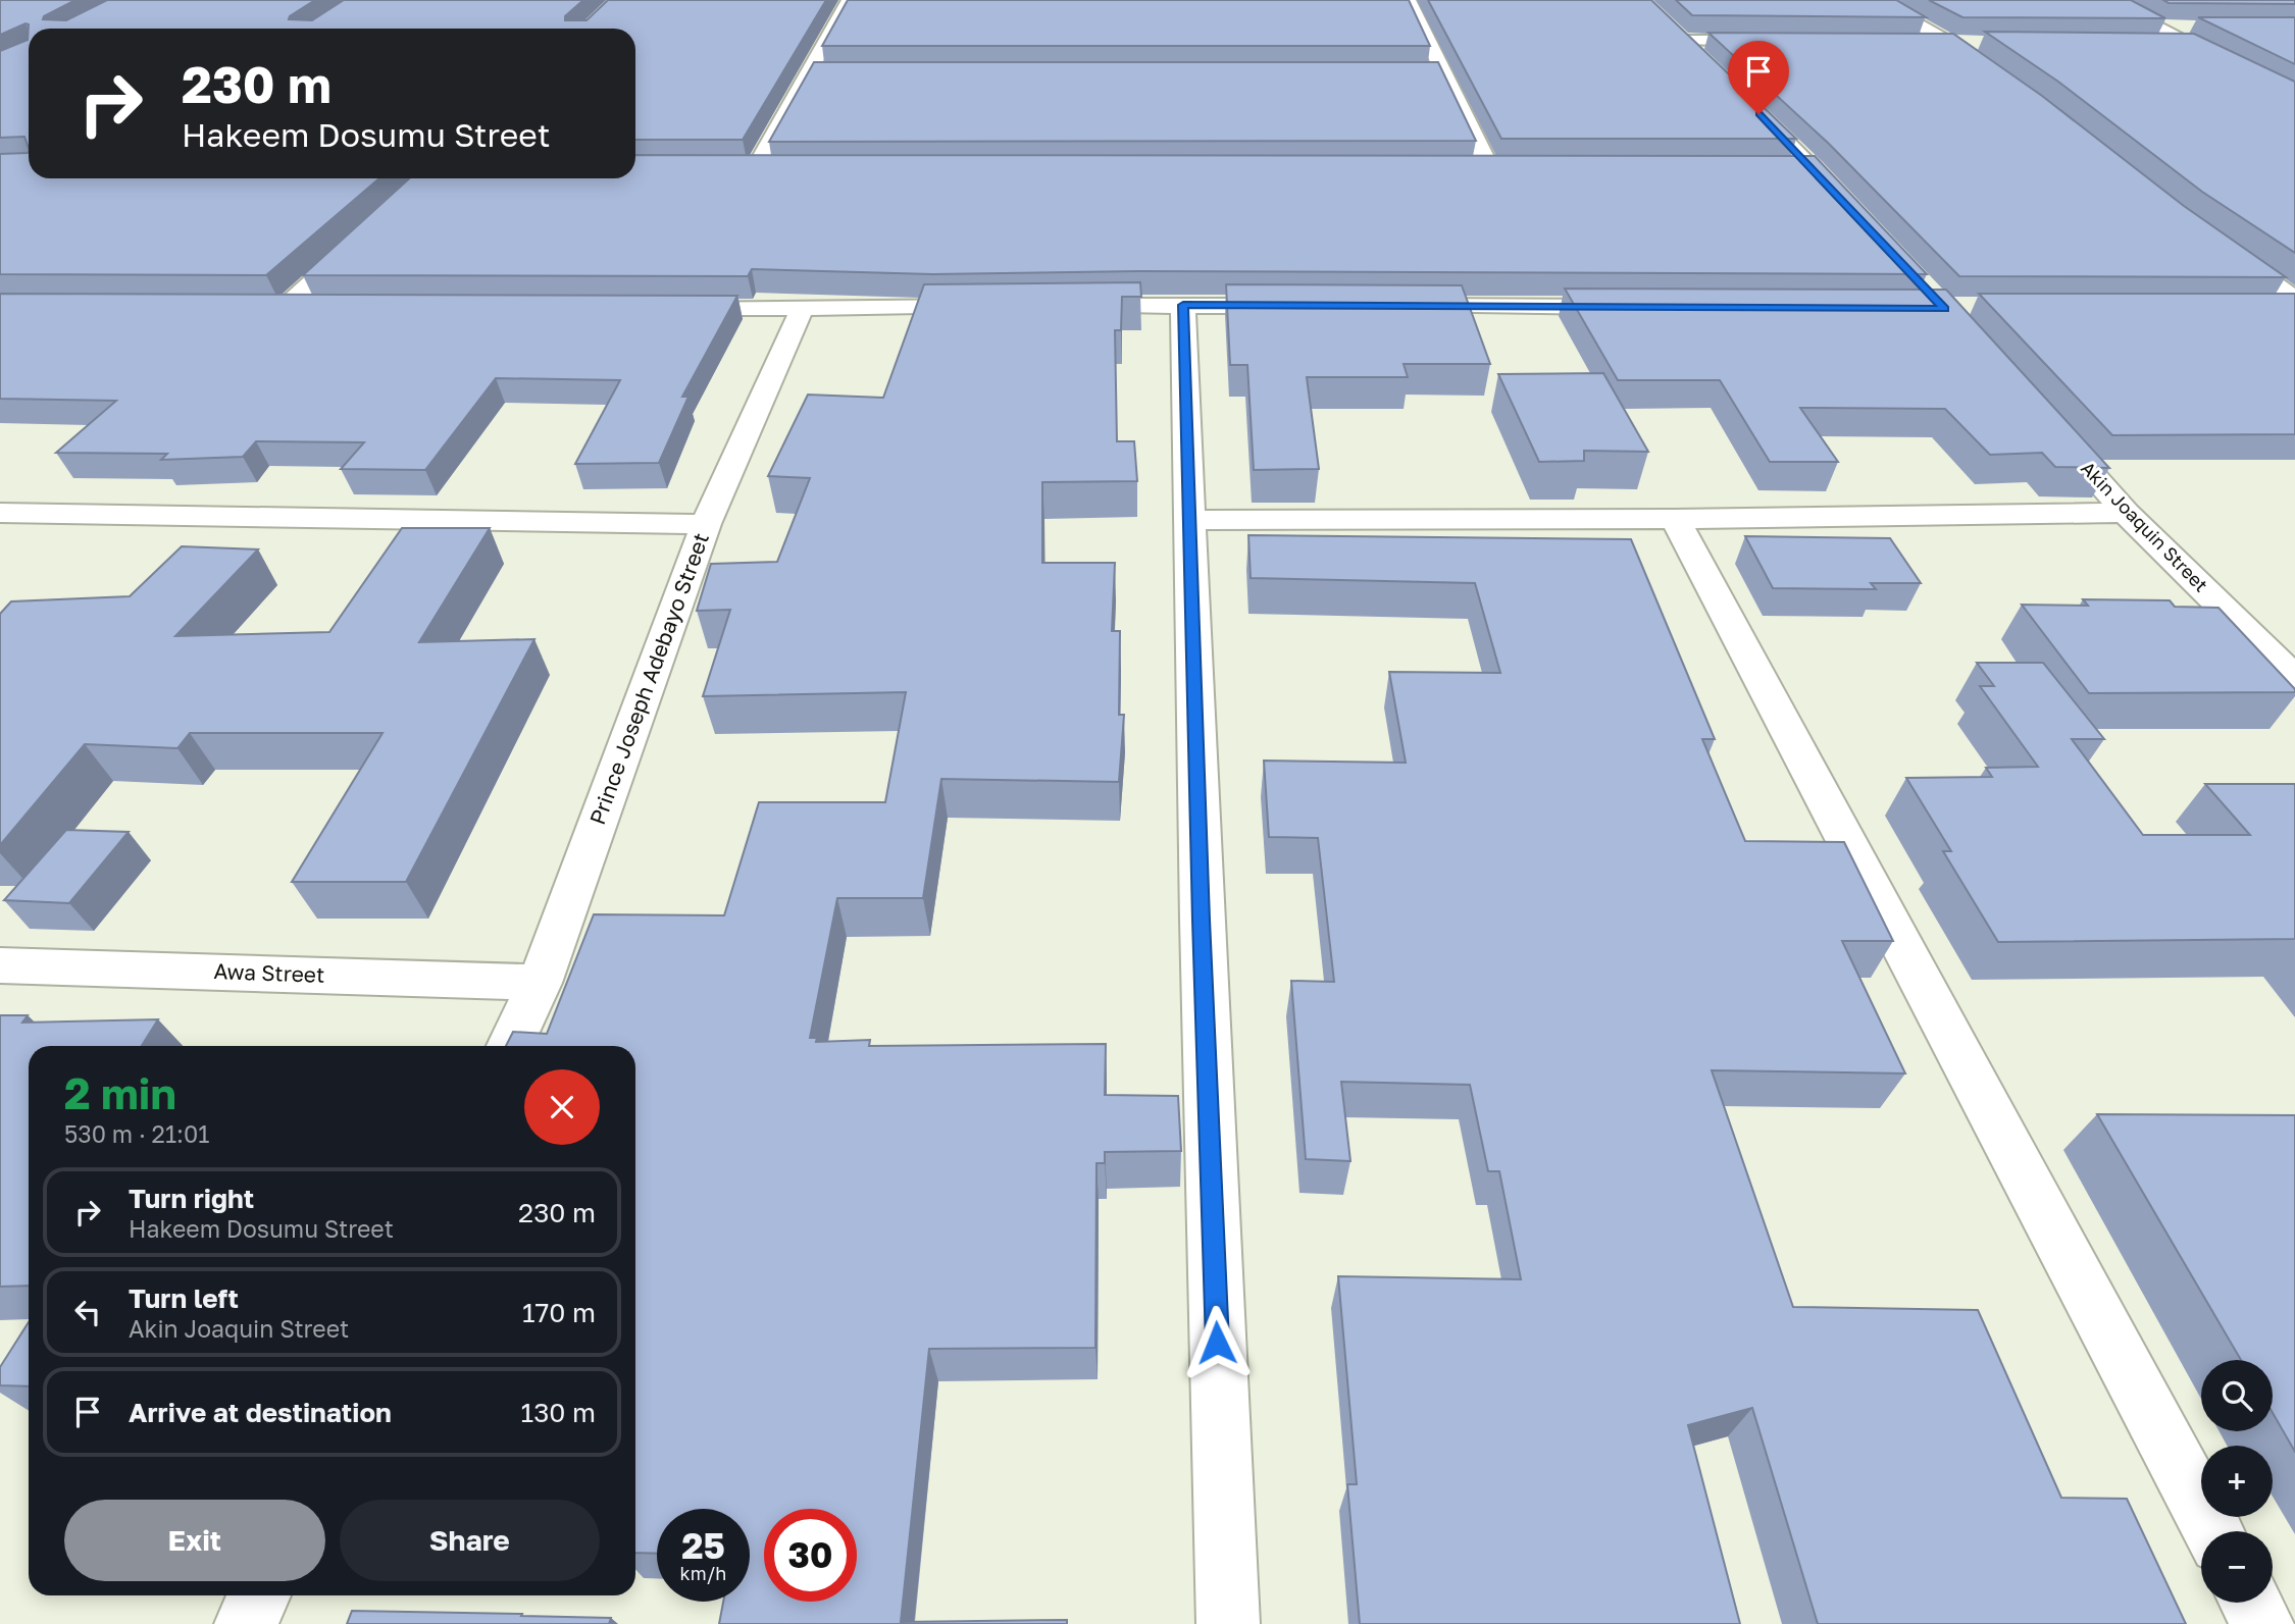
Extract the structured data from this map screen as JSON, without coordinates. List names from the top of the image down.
{
  "streets": {
    "street": ["Akin Joaquin Street", "Prince Joseph Adebayo Street", "Awa Street"]
  },
  "crossings": [
    ["Prince Joseph Adebayo Street", "Awa Street"]
  ],
  "page": {
    "turn": ["230 m", "Hakeem Dosumu Street"],
    "heading": ["2 min", "530 m · 21:01"],
    "list": [
      {
        "name": "Turn right",
        "note": "Hakeem Dosumu Street",
        "value": "230 m"
      },
      {
        "name": "Turn left",
        "note": "Akin Joaquin Street",
        "value": "170 m"
      },
      {
        "name": "Arrive at destination",
        "value": "130 m"
      }
    ],
    "map_buttons": ["+", "−"],
    "buttons": ["Exit", "Share"],
    "speed": "25 km/h",
    "limit": "30"
  }
}
